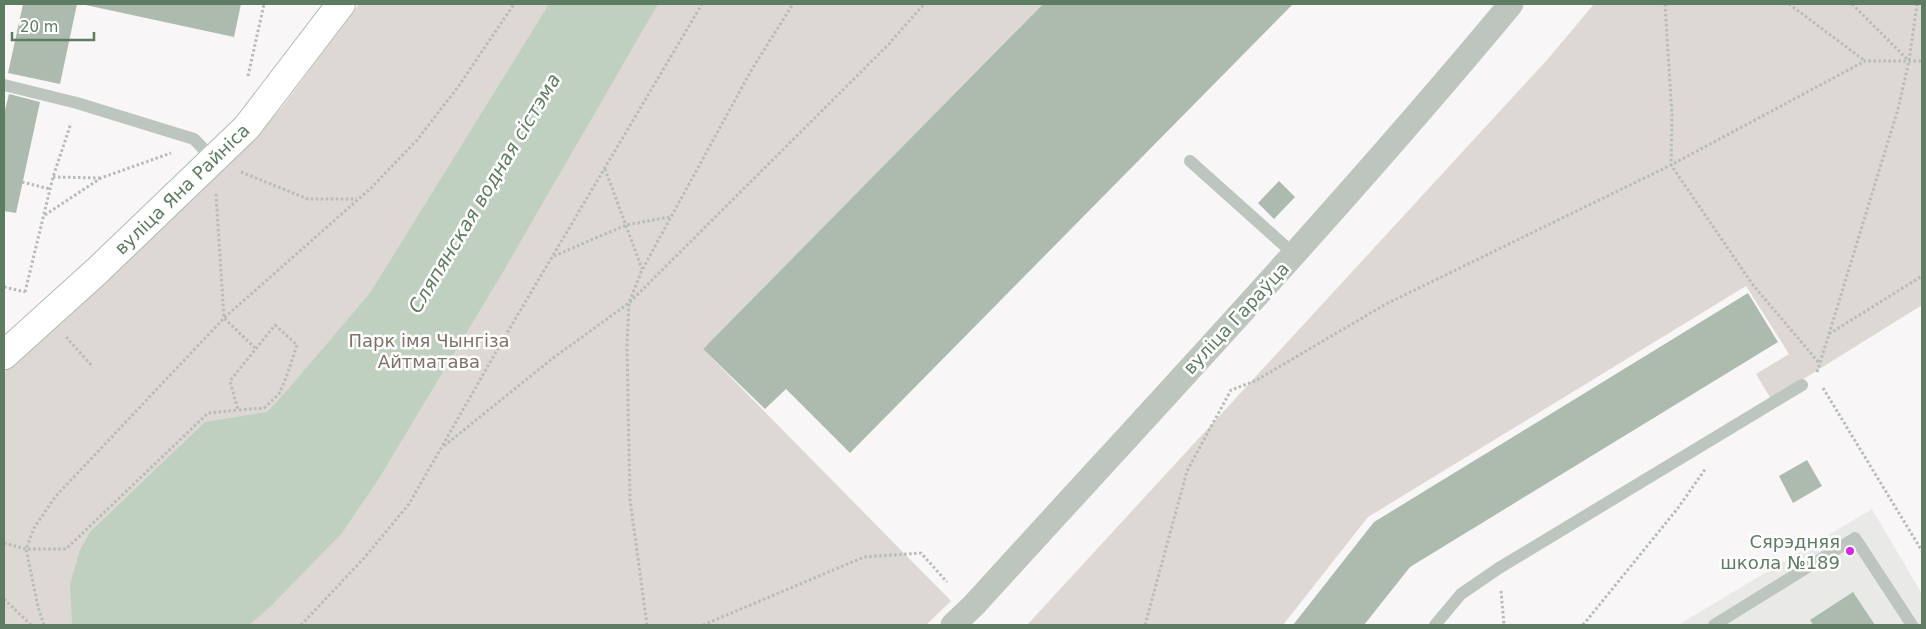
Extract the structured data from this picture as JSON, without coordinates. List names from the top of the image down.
{
  "streets": {
    "street": ["вуліца Яна Райніса", "вуліца Гараўца"]
  },
  "water": ["Сляпянская водная сістэма"],
  "parks": ["Парк імя Чынгіза Айтматава"],
  "places": ["Сярэдняя школа №189"],
  "scale_bar": "20 m"
}
